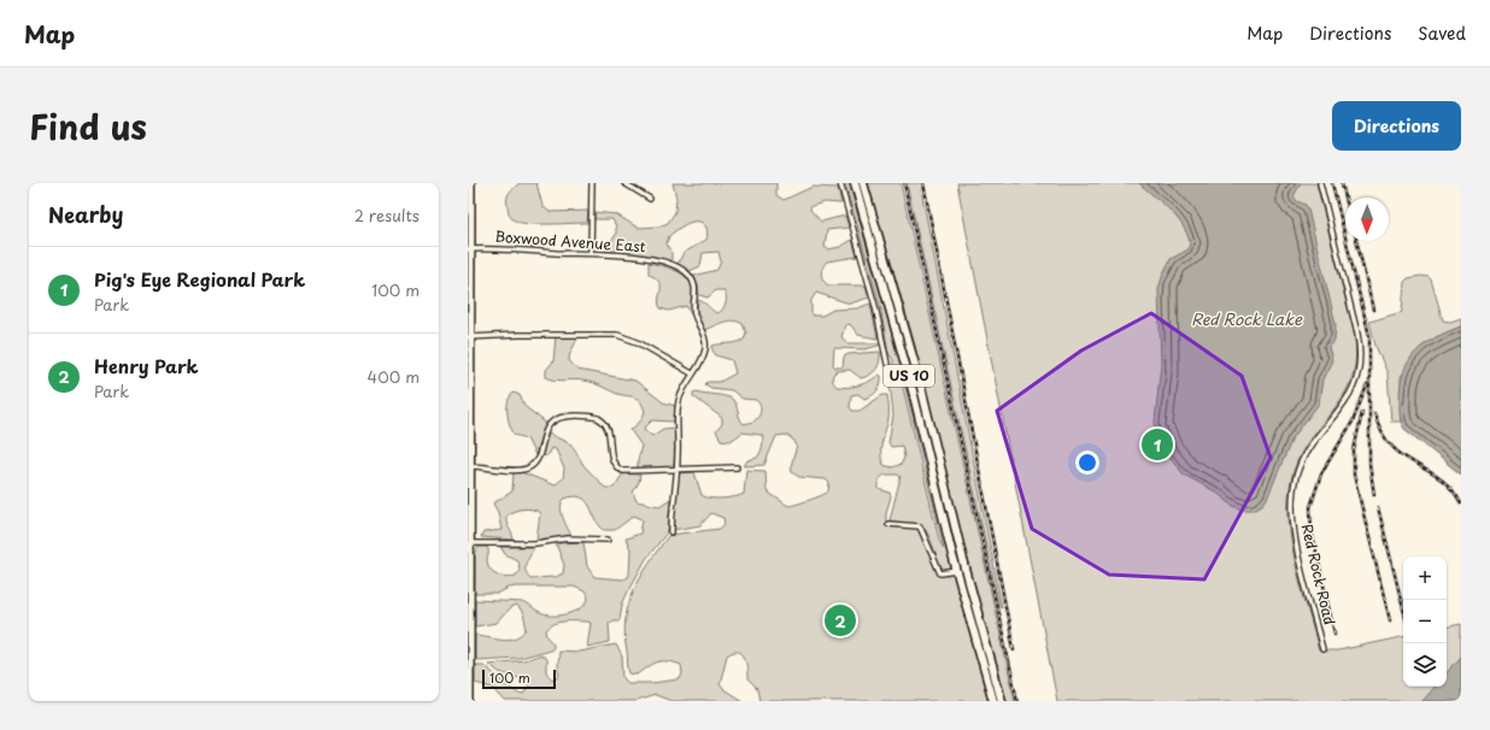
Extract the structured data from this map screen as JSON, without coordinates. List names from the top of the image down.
{
  "streets": {
    "highway": ["US 10"],
    "street": ["Boxwood Avenue East", "Red Rock Road"]
  },
  "water": ["Red Rock Lake"],
  "scale_bar": "100 m",
  "north": "bottom",
  "page": {
    "header": "Map",
    "nav": ["Map", "Directions", "Saved"],
    "title": "Find us",
    "buttons": "Directions",
    "heading": ["Nearby", "2 results"],
    "list": [
      {
        "mark": "1",
        "name": "Pig's Eye Regional Park",
        "note": "Park",
        "value": "100 m"
      },
      {
        "mark": "2",
        "name": "Henry Park",
        "note": "Park",
        "value": "400 m"
      }
    ],
    "pins": ["1", "2"],
    "map_buttons": ["+", "−"],
    "scale": "100 m"
  }
}
